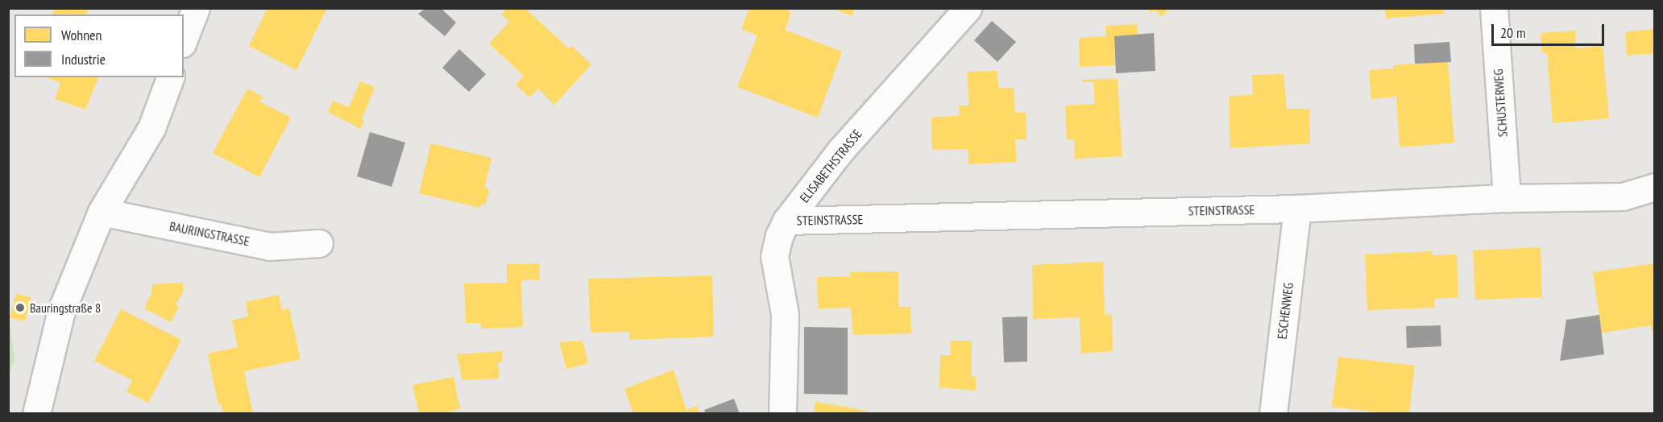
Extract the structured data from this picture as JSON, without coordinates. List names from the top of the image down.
{
  "streets": {
    "street": [
      "SCHUSTERWEG",
      "ELISABETHSTRASSE",
      "STEINSTRASSE",
      "BAURINGSTRASSE",
      "ESCHENWEG"
    ]
  },
  "crossings": [
    ["SCHUSTERWEG", "STEINSTRASSE"],
    ["ELISABETHSTRASSE", "STEINSTRASSE"],
    ["STEINSTRASSE", "ESCHENWEG"]
  ],
  "places": ["Bauringstraße 8"],
  "legend": ["Wohnen", "Industrie"],
  "scale_bar": "20 m"
}
